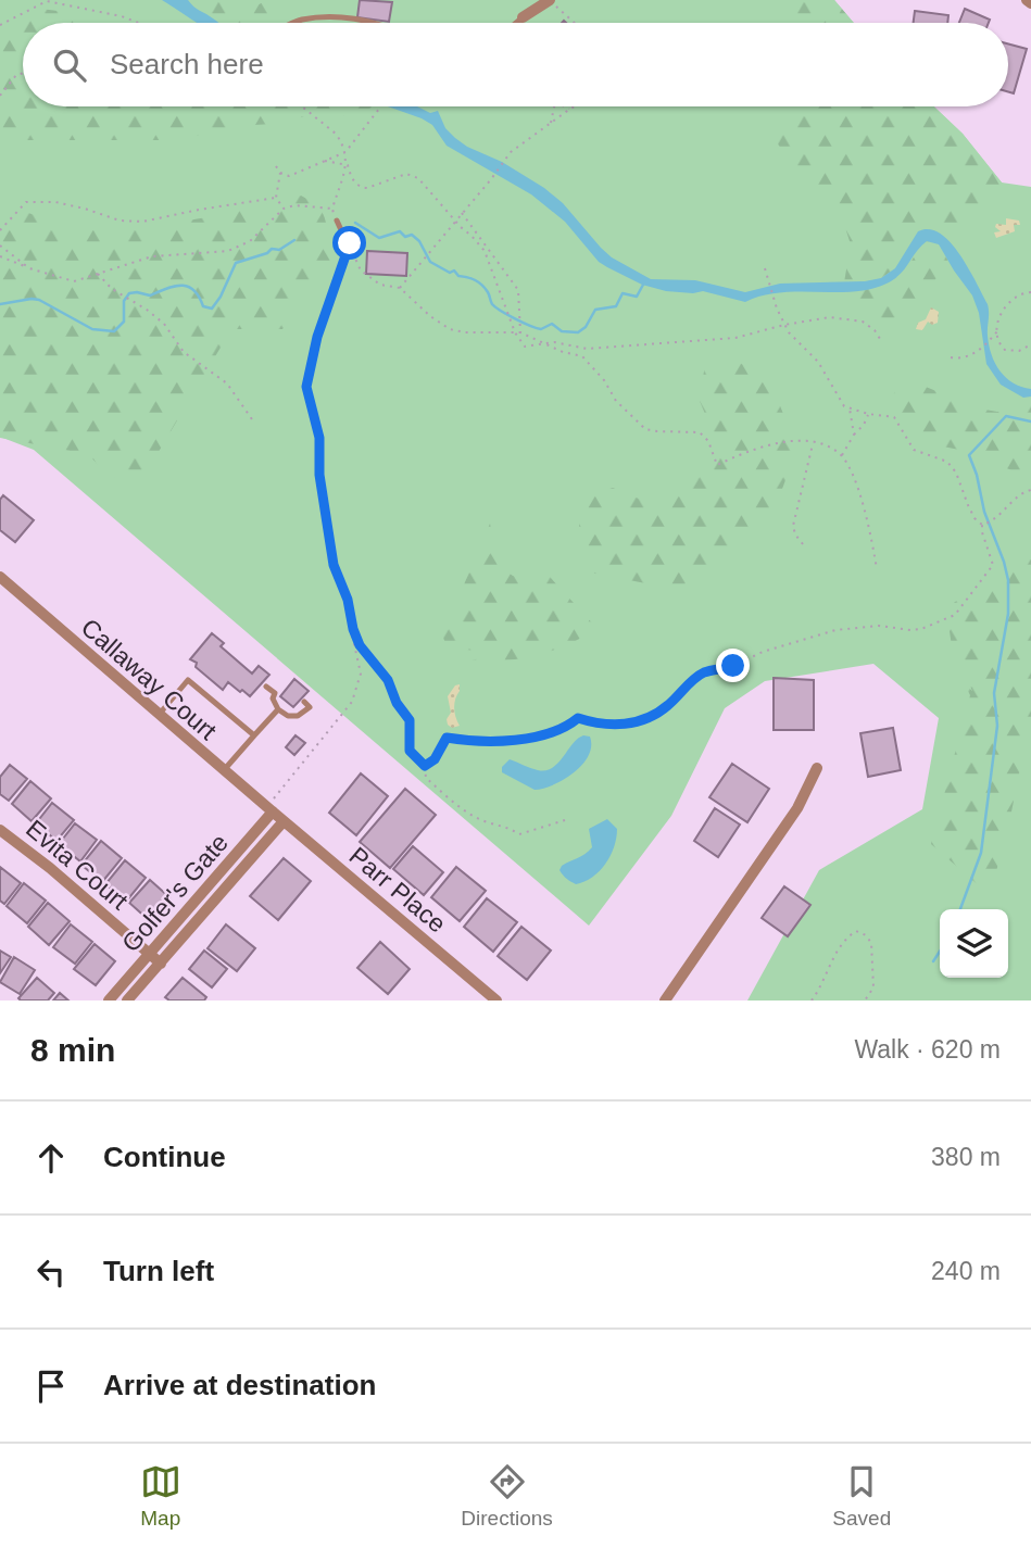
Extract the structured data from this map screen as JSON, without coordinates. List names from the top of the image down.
{
  "streets": {
    "street": [
      "Callaway Court",
      "Evita Court",
      "Parr Place",
      "Golfer's Gate"
    ]
  },
  "crossings": [
    ["Callaway Court", "Parr Place"],
    ["Callaway Court", "Golfer's Gate"],
    ["Evita Court", "Golfer's Gate"],
    ["Parr Place", "Golfer's Gate"]
  ],
  "page": {
    "search": "Search here",
    "heading": ["8 min", "Walk · 620 m"],
    "list": [
      ["Continue", "380 m"],
      ["Turn left", "240 m"],
      "Arrive at destination"
    ],
    "nav": ["Map", "Directions", "Saved"]
  }
}
